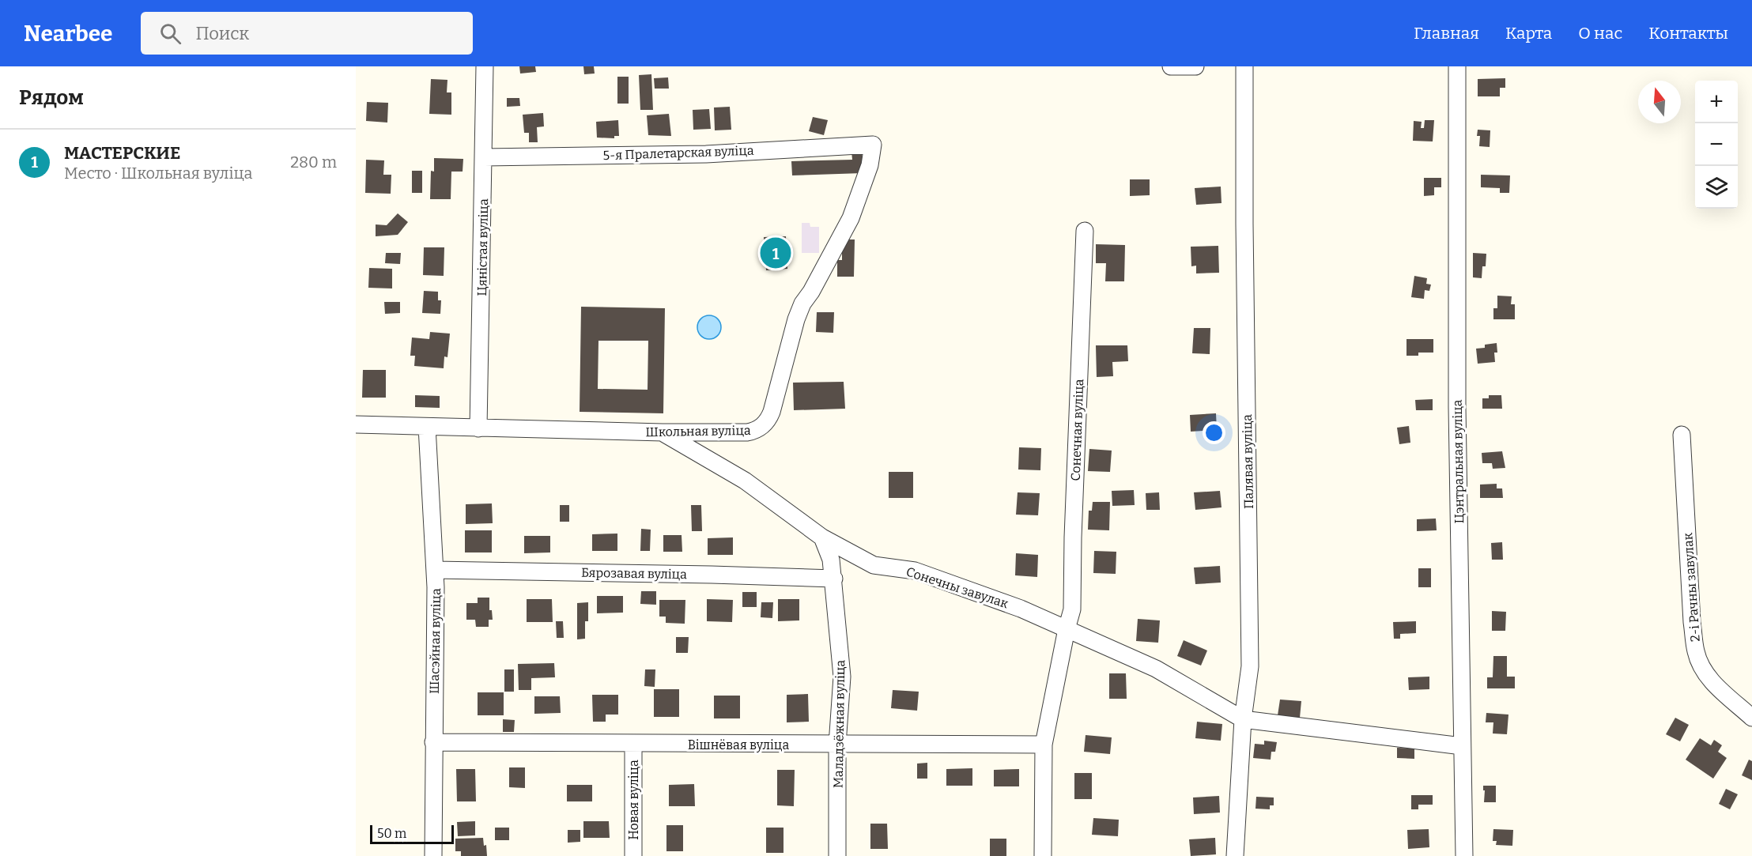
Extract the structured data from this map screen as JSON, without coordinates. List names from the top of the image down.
{
  "streets": {
    "street": [
      "5-я Пралетарская вуліца",
      "Цяністая вуліца",
      "Сонечная вуліца",
      "Школьная вуліца",
      "Палявая вуліца",
      "Цэнтральная вуліца",
      "Бярозавая вуліца",
      "Сонечны завулак",
      "2-і Рачны завулак",
      "Шасэйная вуліца",
      "Маладзёжная вуліца",
      "Вішнёвая вуліца",
      "Новая вуліца"
    ]
  },
  "crossings": [
    ["5-я Пралетарская вуліца", "Цяністая вуліца"],
    ["5-я Пралетарская вуліца", "Школьная вуліца"],
    ["Цяністая вуліца", "Школьная вуліца"],
    ["Сонечная вуліца", "Сонечны завулак"],
    ["Школьная вуліца", "Сонечны завулак"],
    ["Школьная вуліца", "Шасэйная вуліца"],
    ["Палявая вуліца", "Сонечны завулак"],
    ["Бярозавая вуліца", "Шасэйная вуліца"],
    ["Бярозавая вуліца", "Маладзёжная вуліца"],
    ["Сонечны завулак", "Маладзёжная вуліца"],
    ["Шасэйная вуліца", "Вішнёвая вуліца"],
    ["Маладзёжная вуліца", "Вішнёвая вуліца"],
    ["Вішнёвая вуліца", "Новая вуліца"]
  ],
  "scale_bar": "50 m",
  "north": "top",
  "page": {
    "header": "Nearbee",
    "search": "Поиск",
    "nav": [
      "Главная",
      "Карта",
      "О нас",
      "Контакты"
    ],
    "heading": "Рядом",
    "map_buttons": ["+", "−"],
    "list": [
      {
        "mark": "1",
        "name": "МАСТЕРСКИЕ",
        "note": "Место · Школьная вуліца",
        "value": "280 m"
      }
    ],
    "pins": "1",
    "scale": "50 m"
  }
}
